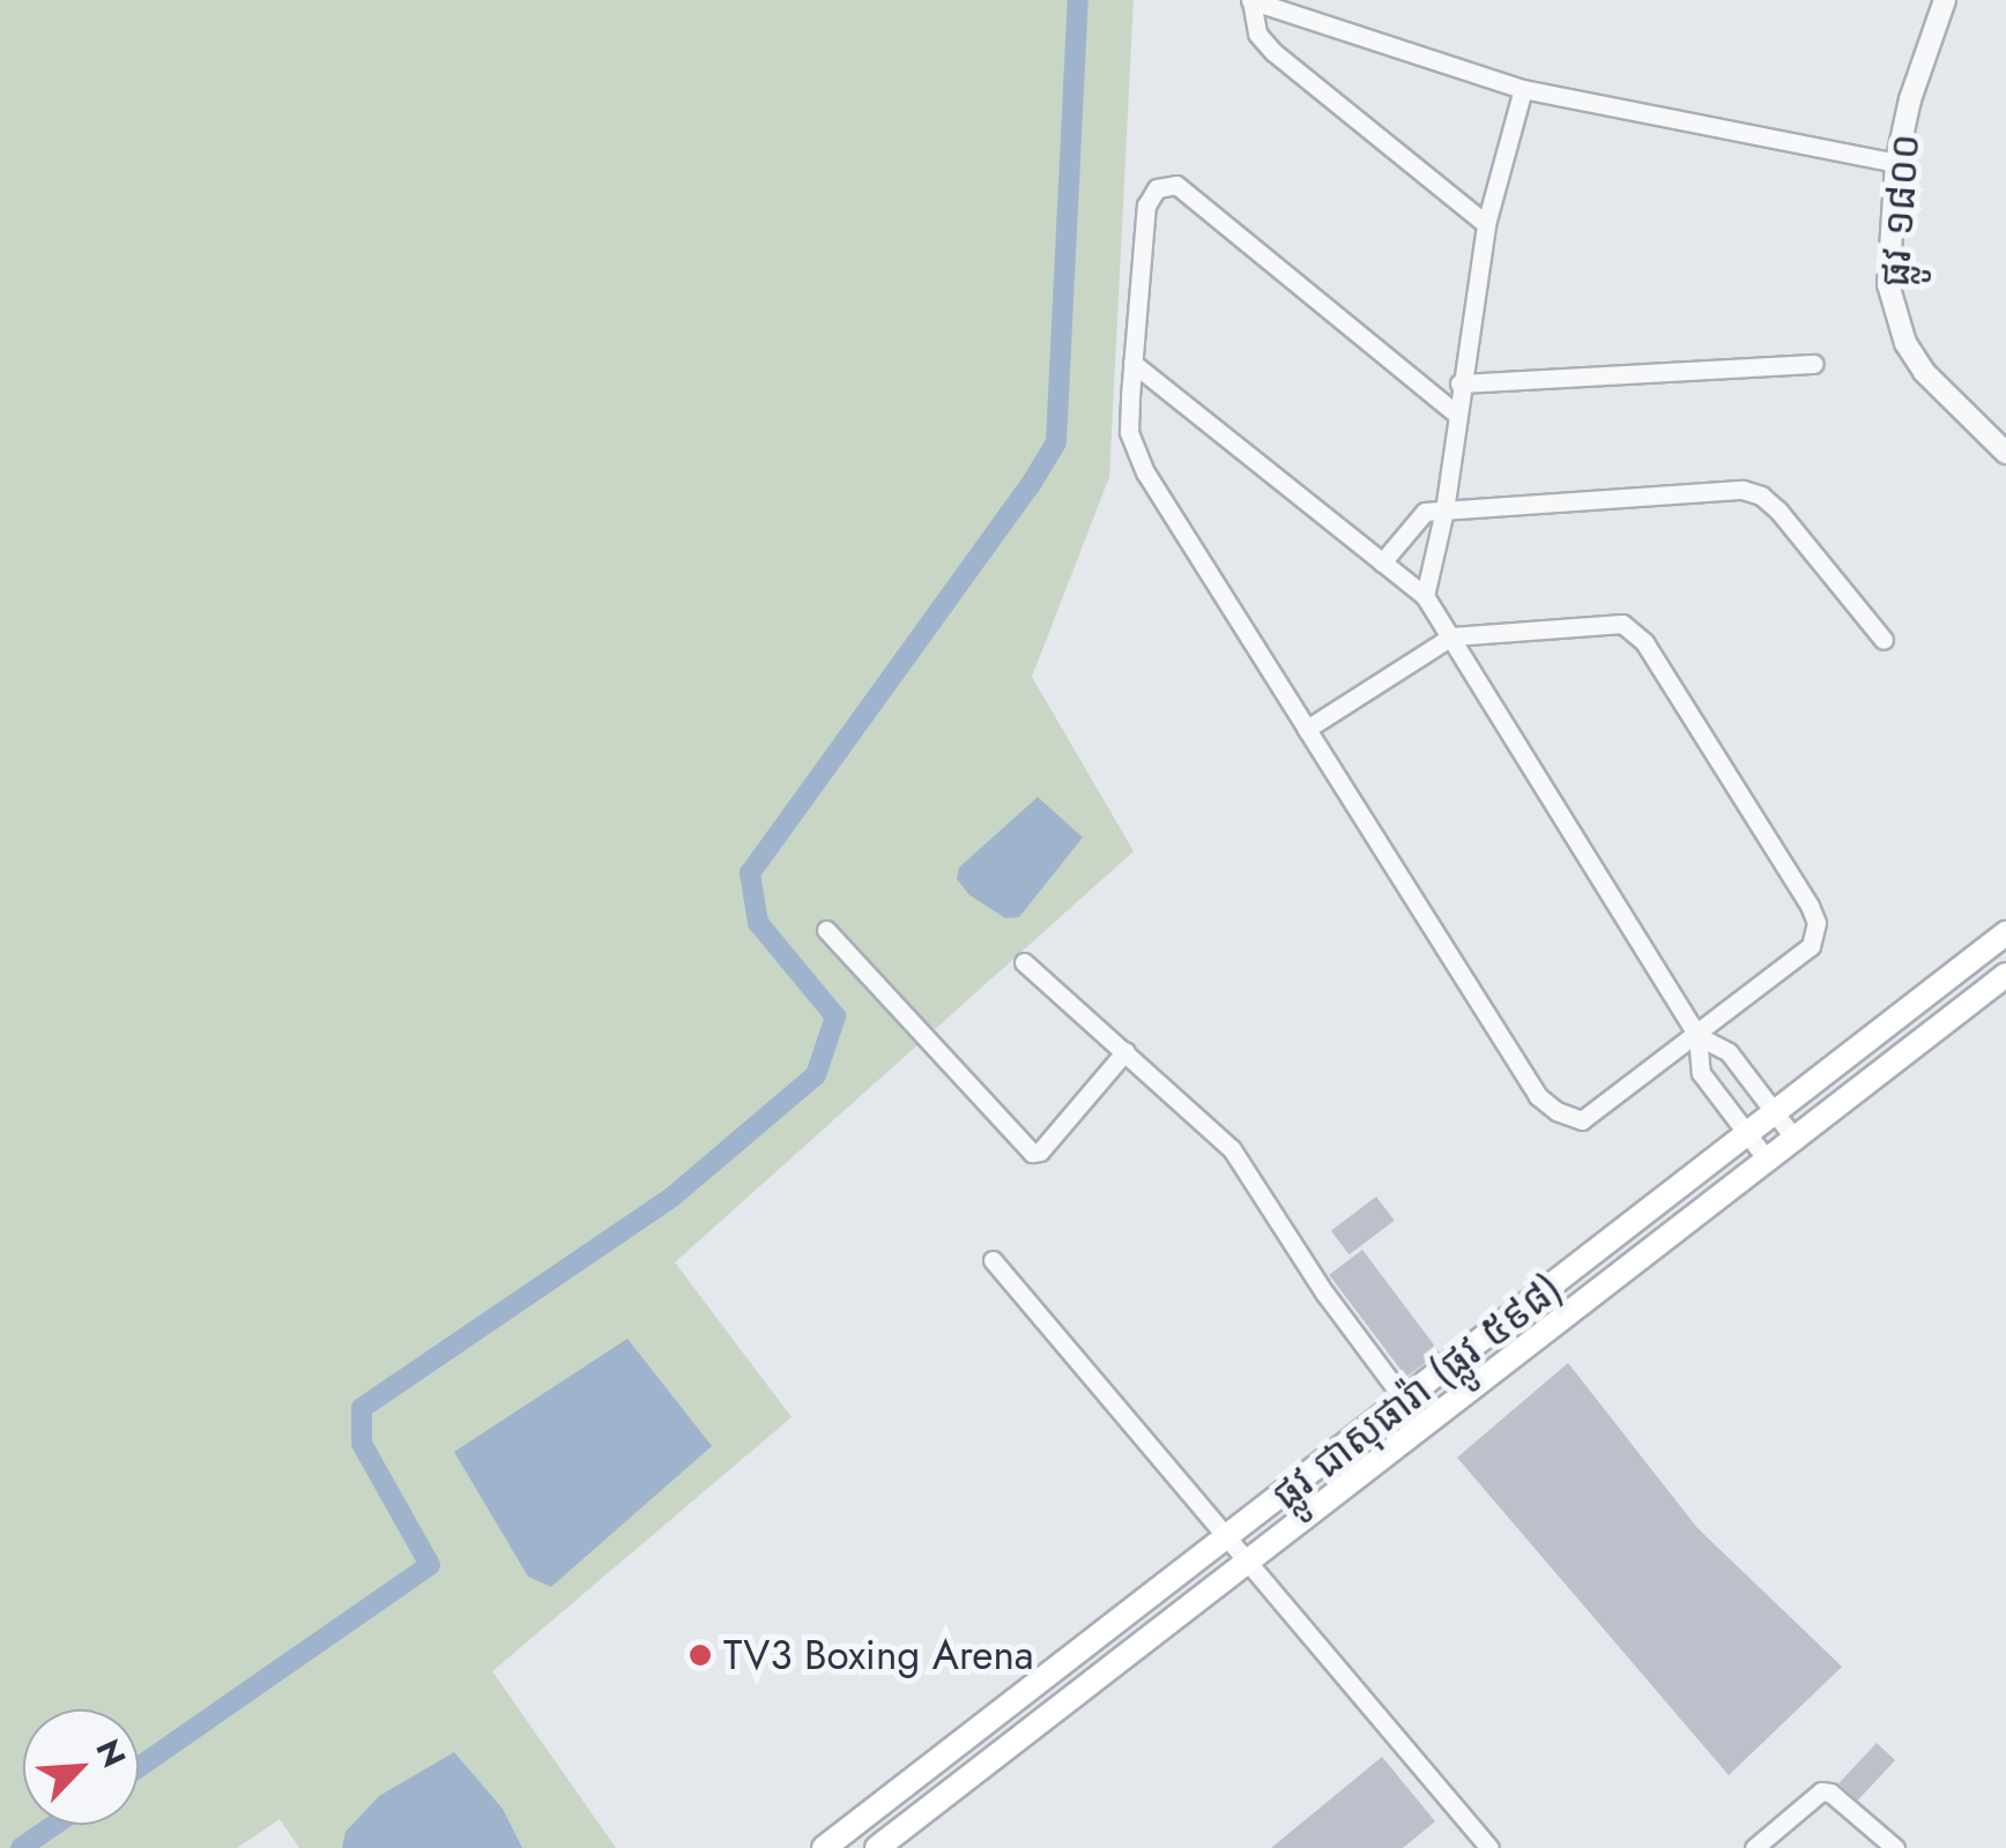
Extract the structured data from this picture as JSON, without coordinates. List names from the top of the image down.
{
  "streets": {
    "main road": ["ផ្លូវ ជាសុផារ៉ា (ផ្លូវ ៥៩៨)"],
    "street": ["ផ្លូវ ១៨០០"]
  },
  "places": ["TV3 Boxing Arena"],
  "north": "top right"
}
